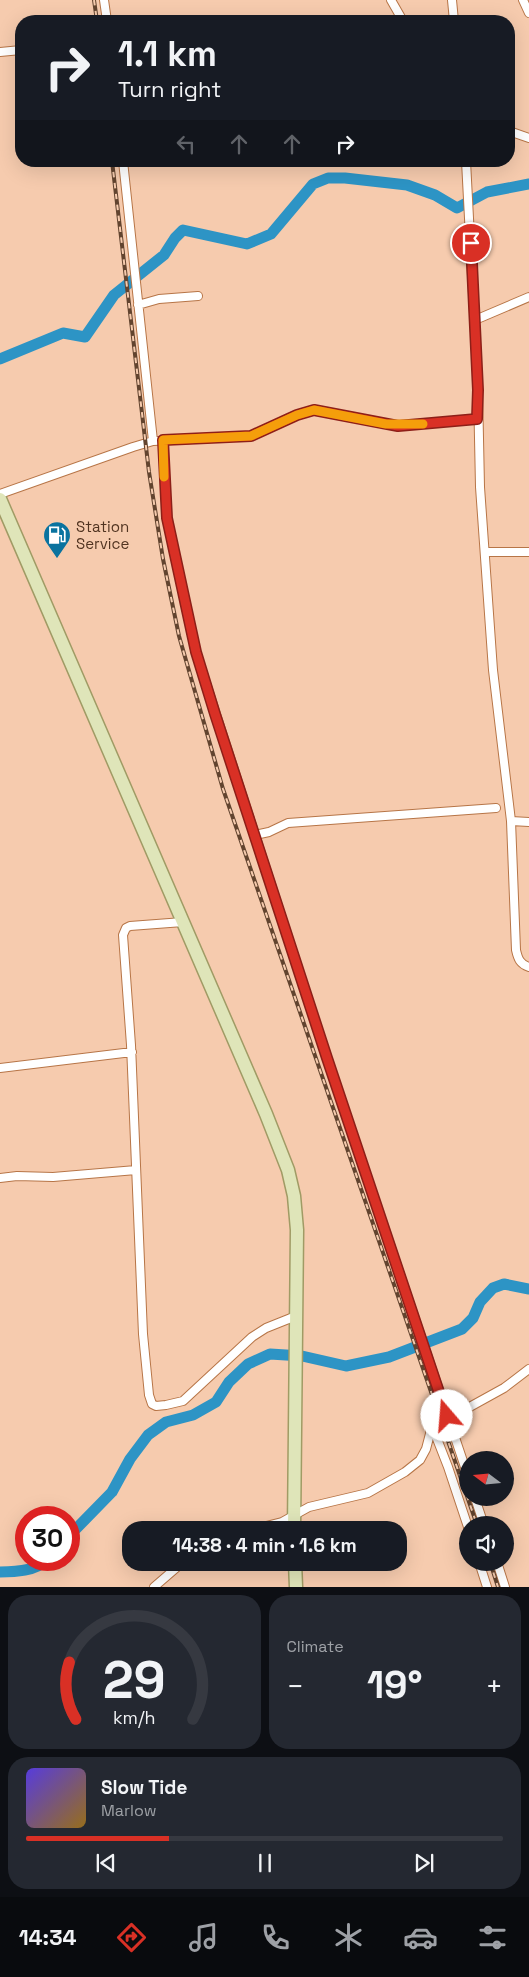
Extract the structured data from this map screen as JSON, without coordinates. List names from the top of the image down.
{
  "places": {
    "fuel station": ["Station Service"]
  },
  "north": "left",
  "page": {
    "turn": ["1.1 km", "Turn right"],
    "limit": "30",
    "trip": "14:38 · 4 min · 1.6 km",
    "tile": "Climate",
    "heat": ["−", "19°", "+"],
    "song": ["Slow Tide", "Marlow"],
    "tabs": "14:34",
    "gauge": ["29", "km/h"]
  }
}
